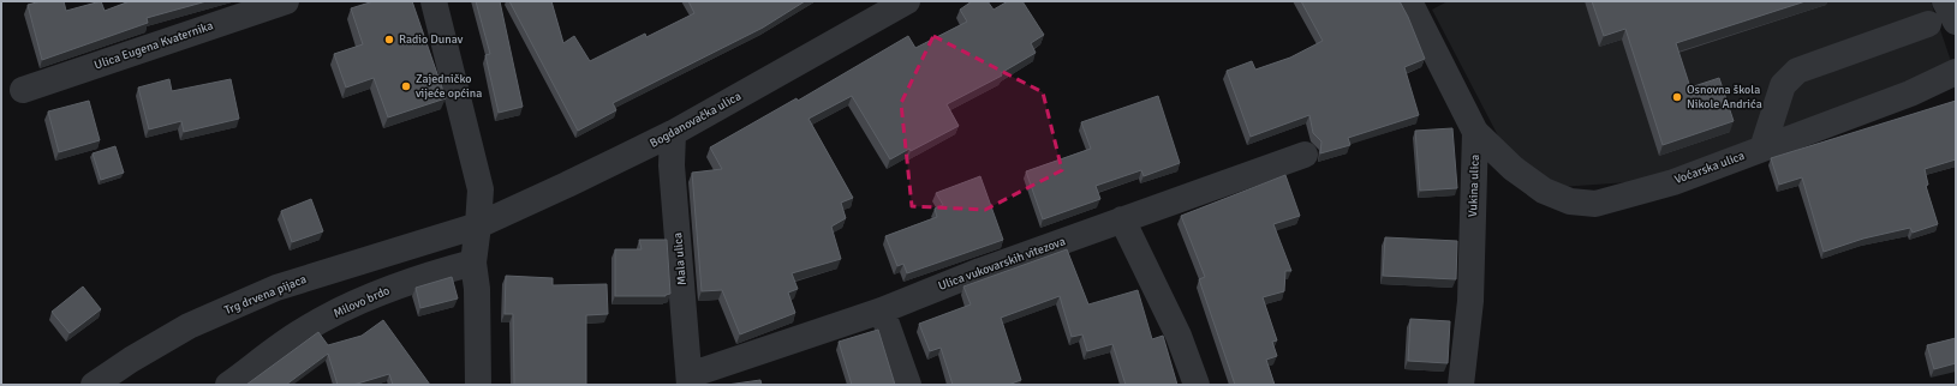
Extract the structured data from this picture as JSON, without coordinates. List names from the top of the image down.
{
  "streets": {
    "street": [
      "Ulica Eugena Kvaternika",
      "Bogdanovačka ulica",
      "Voćarska ulica",
      "Vukina ulica",
      "Mala ulica",
      "Ulica vukovarskih vitezova",
      "Trg drvena pijaca",
      "Milovo brdo"
    ]
  },
  "crossings": [
    ["Bogdanovačka ulica", "Mala ulica"],
    ["Bogdanovačka ulica", "Trg drvena pijaca"],
    ["Voćarska ulica", "Vukina ulica"],
    ["Mala ulica", "Ulica vukovarskih vitezova"]
  ],
  "places": ["Radio Dunav", "Zajedničko vijeće općina", "Osnovna škola Nikole Andrića"]
}
